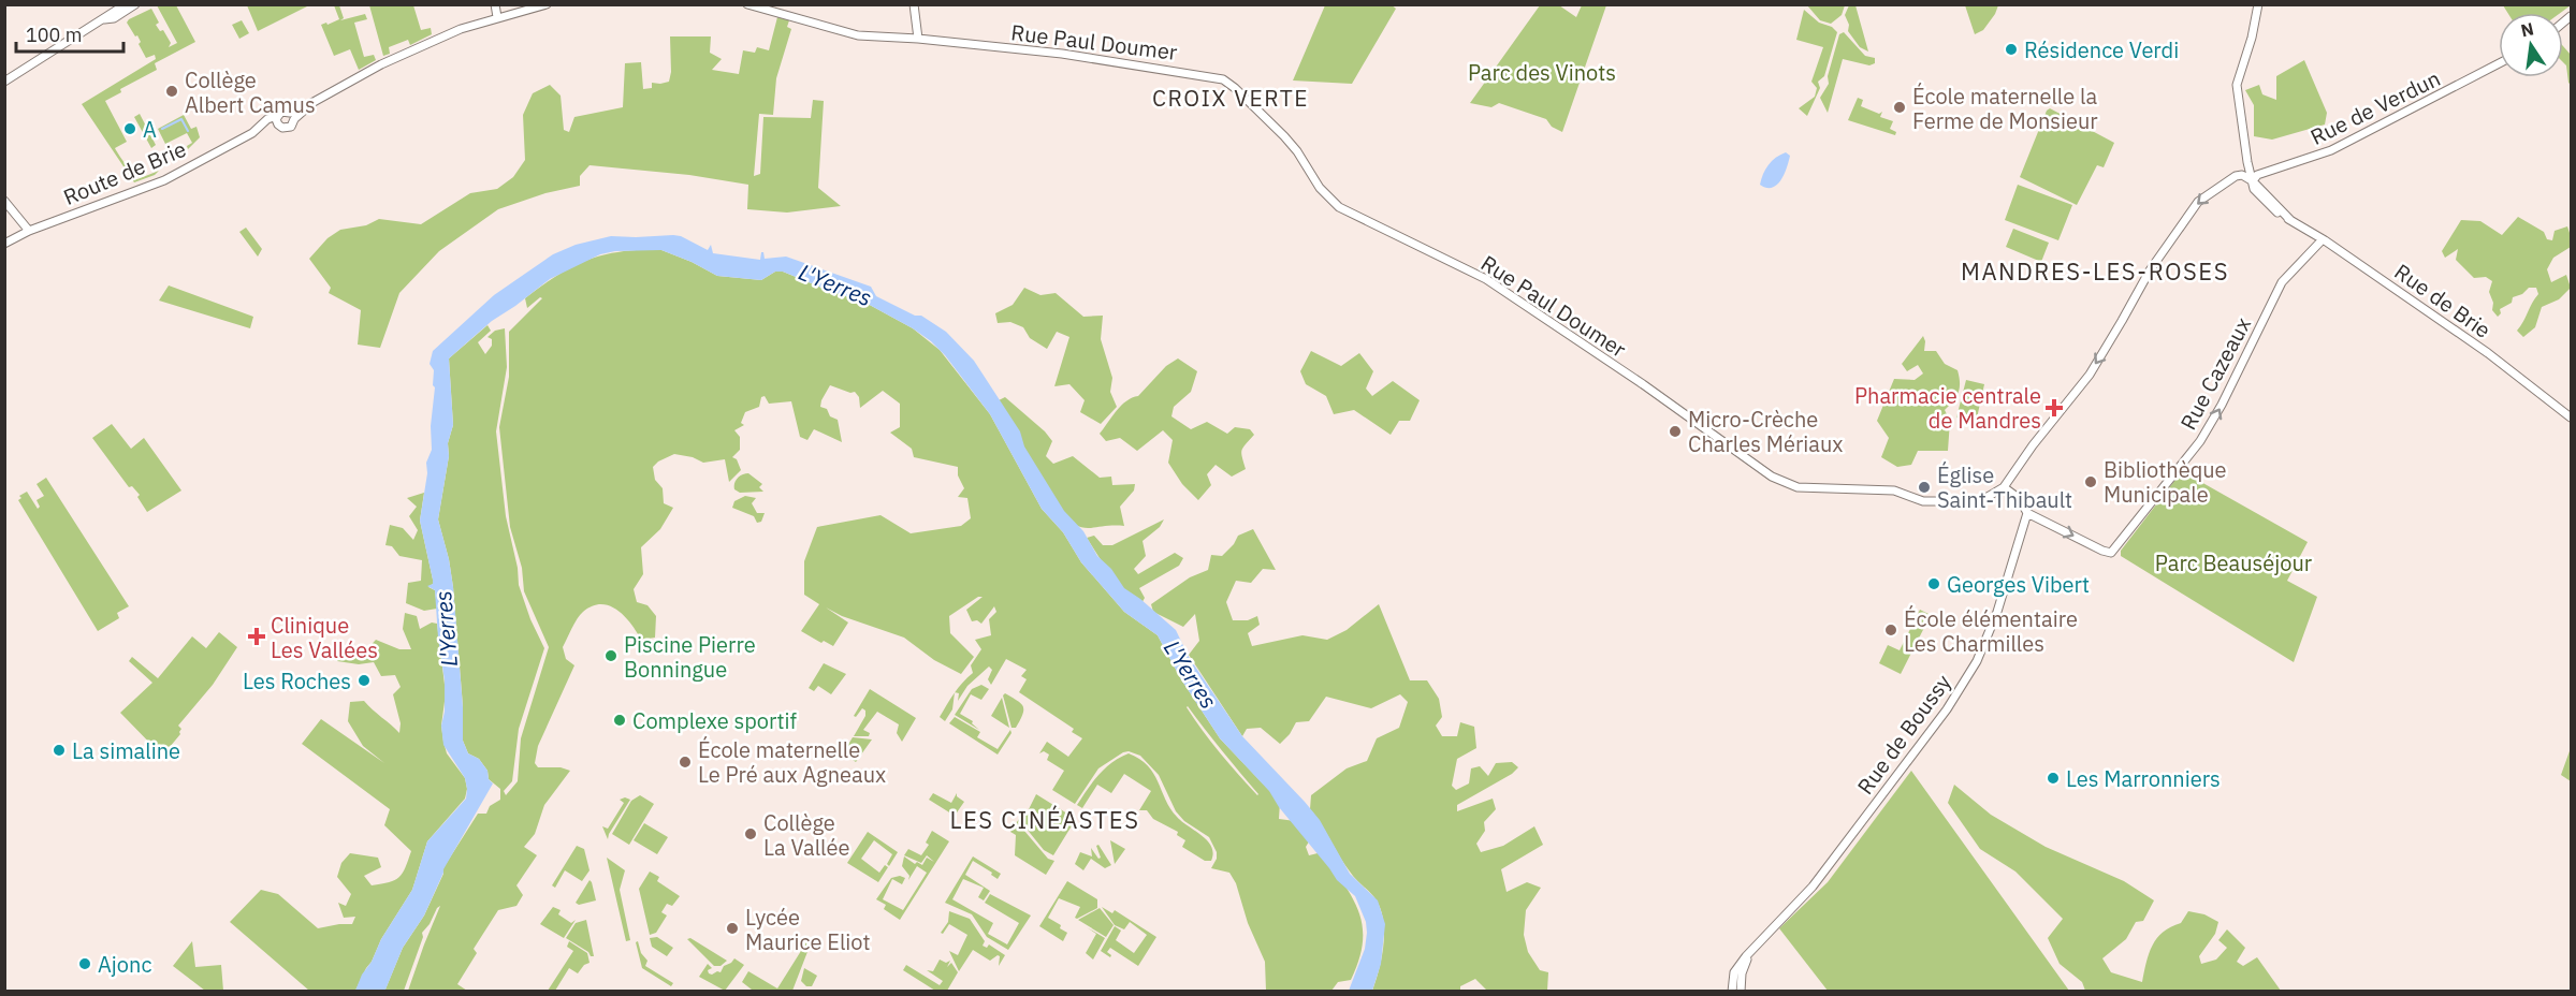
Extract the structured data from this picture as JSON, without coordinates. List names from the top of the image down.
{
  "streets": {
    "street": [
      "Rue Paul Doumer",
      "Rue de Verdun",
      "Route de Brie",
      "Rue de Brie",
      "Rue Cazeaux",
      "Rue de Boussy"
    ]
  },
  "crossings": [
    ["Rue de Verdun", "Rue de Brie"],
    ["Rue de Brie", "Rue Cazeaux"],
    ["Rue Cazeaux", "Rue de Boussy"]
  ],
  "one_way": ["Rue Cazeaux"],
  "districts": ["CROIX VERTE", "MANDRES-LES-ROSES", "LES CINÉASTES"],
  "water": ["L'Yerres"],
  "parks": ["Parc des Vinots", "Parc Beauséjour"],
  "places": {
    "other": [
      "Résidence Verdi",
      "Collège Albert Camus",
      "École maternelle la Ferme de Monsieur",
      "A",
      "Micro-Crèche Charles Mériaux",
      "Bibliothèque Municipale",
      "Église Saint-Thibault",
      "Georges Vibert",
      "École élémentaire Les Charmilles",
      "Piscine Pierre Bonningue",
      "Les Roches",
      "Complexe sportif",
      "La simaline",
      "École maternelle Le Pré aux Agneaux",
      "Les Marronniers",
      "Collège La Vallée",
      "Lycée Maurice Eliot",
      "Ajonc"
    ],
    "health": ["Pharmacie centrale de Mandres", "Clinique Les Vallées"]
  },
  "scale_bar": "100 m",
  "north": "top"
}
